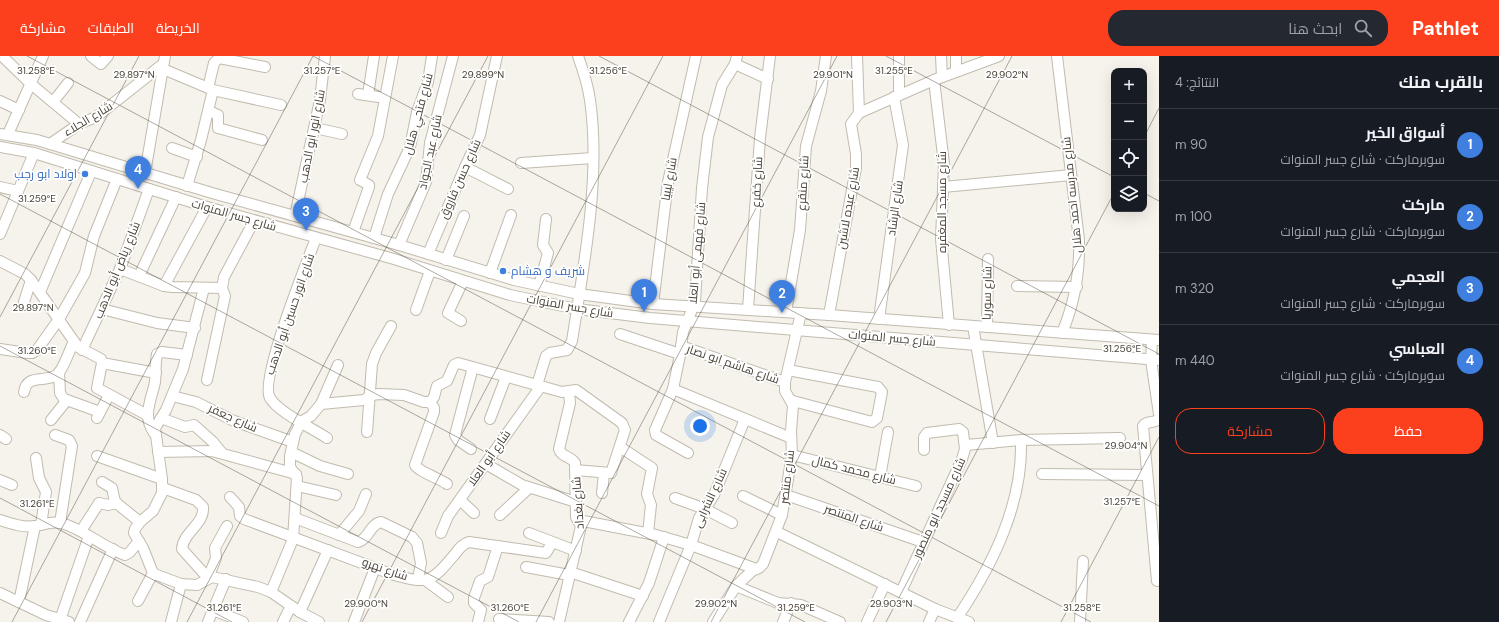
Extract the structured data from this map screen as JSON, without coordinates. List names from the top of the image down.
{
  "streets": {
    "street": [
      "شارع فتحي هلال",
      "شارع الجلاء",
      "شارع انور ابو الدهب",
      "شارع عبد الجواد",
      "شارع حسن فاروق",
      "شارع ليبيا",
      "شارع خفرع",
      "شارع منقرع",
      "شارع مدرسه احمد هلال",
      "شارع مسجد المغفره",
      "شارع عبده لاشين",
      "شارع الرشاد",
      "شارع جسر المنوات",
      "شارع فهمى أبو العلا",
      "شارع رياض أبو الدهب",
      "شارع سوريا",
      "شارع انور حسين أبو الدهب",
      "شارع هاشم ابو نصار",
      "شارع جعفر",
      "شارع أبو العلا",
      "شارع محمد كمال",
      "شارع منتصر",
      "شارع الشرابى",
      "شارع بغداد",
      "شارع مسجد ابو منصور",
      "شارع المنتصر",
      "شارع نهرو"
    ]
  },
  "crossings": [
    ["شارع فتحي هلال", "شارع جسر المنوات"],
    ["شارع الجلاء", "شارع جسر المنوات"],
    ["شارع انور ابو الدهب", "شارع جسر المنوات"],
    ["شارع عبد الجواد", "شارع جسر المنوات"],
    ["شارع حسن فاروق", "شارع جسر المنوات"],
    ["شارع ليبيا", "شارع جسر المنوات"],
    ["شارع خفرع", "شارع جسر المنوات"],
    ["شارع منقرع", "شارع جسر المنوات"],
    ["شارع مدرسه احمد هلال", "شارع جسر المنوات"],
    ["شارع مسجد المغفره", "شارع جسر المنوات"],
    ["شارع عبده لاشين", "شارع جسر المنوات"],
    ["شارع الرشاد", "شارع جسر المنوات"],
    ["شارع جسر المنوات", "شارع فهمى أبو العلا"],
    ["شارع جسر المنوات", "شارع رياض أبو الدهب"],
    ["شارع جسر المنوات", "شارع سوريا"],
    ["شارع جسر المنوات", "شارع انور حسين أبو الدهب"],
    ["شارع فهمى أبو العلا", "شارع هاشم ابو نصار"],
    ["شارع محمد كمال", "شارع منتصر"],
    ["شارع منتصر", "شارع المنتصر"],
    ["شارع مسجد ابو منصور", "شارع المنتصر"]
  ],
  "places": ["اولاد ابو رجب", "شريف و هشام"],
  "page": {
    "header": "Pathlet",
    "search": "ابحث هنا",
    "nav": ["الخريطة", "الطبقات", "مشاركة"],
    "heading": ["بالقرب منك", "النتائج: 4"],
    "map_buttons": ["+", "−"],
    "list": [
      {
        "mark": "1",
        "name": "أسواق الخير",
        "note": "سوبرماركت · شارع جسر المنوات",
        "value": "90 m"
      },
      {
        "mark": "2",
        "name": "ماركت",
        "note": "سوبرماركت · شارع جسر المنوات",
        "value": "100 m"
      },
      {
        "mark": "3",
        "name": "العجمي",
        "note": "سوبرماركت · شارع جسر المنوات",
        "value": "320 m"
      },
      {
        "mark": "4",
        "name": "العباسي",
        "note": "سوبرماركت · شارع جسر المنوات",
        "value": "440 m"
      }
    ],
    "pins": [
      "4",
      "3",
      "1",
      "2"
    ],
    "buttons": ["حفظ", "مشاركة"]
  },
  "coordinates": [
    "31.258°E",
    "31.257°E",
    "31.255°E",
    "31.256°E",
    "29.897°N",
    "29.899°N",
    "29.901°N",
    "29.902°N",
    "31.259°E",
    "31.260°E",
    "29.904°N",
    "31.261°E",
    "29.900°N",
    "29.903°N"
  ]
}
